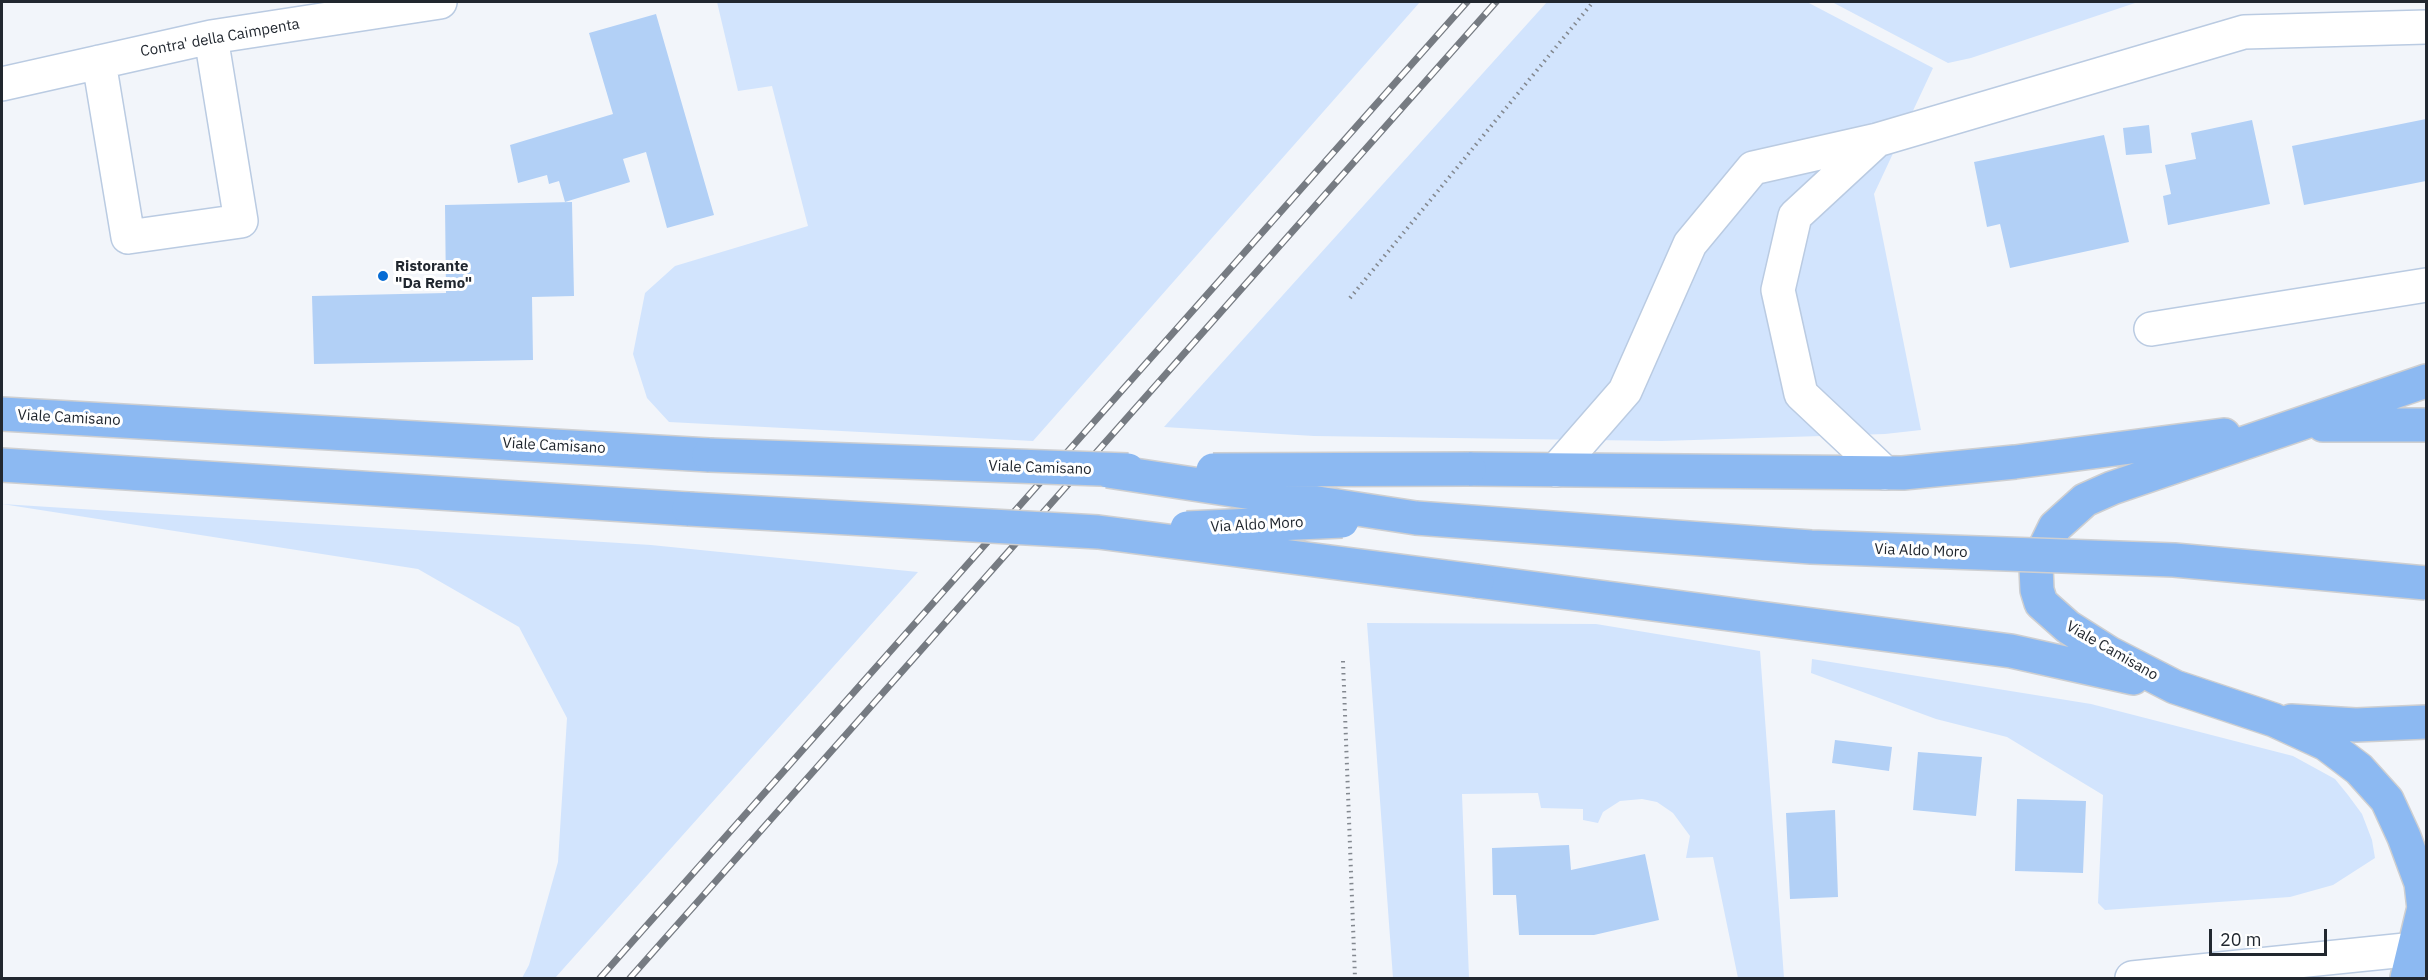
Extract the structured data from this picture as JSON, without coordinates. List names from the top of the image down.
{
  "streets": {
    "main road": ["Viale Camisano", "Via Aldo Moro"],
    "street": ["Contra' della Caimpenta"]
  },
  "crossings": [
    ["Viale Camisano", "Via Aldo Moro"]
  ],
  "places": ["Ristorante \"Da Remo\""],
  "scale_bar": "20 m"
}
